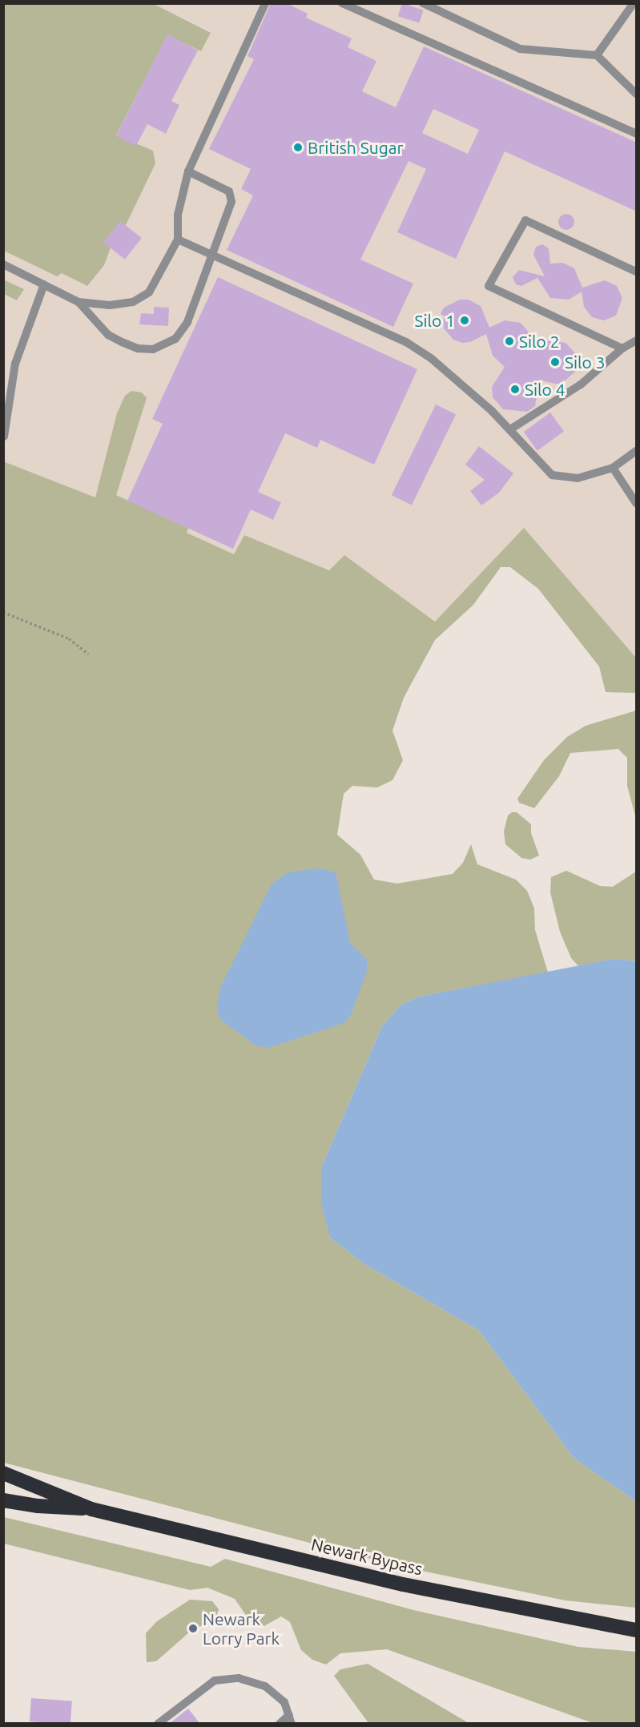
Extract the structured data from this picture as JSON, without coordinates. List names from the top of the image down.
{
  "streets": {
    "highway": ["Newark Bypass"]
  },
  "places": [
    "British Sugar",
    "Silo 1",
    "Silo 2",
    "Silo 3",
    "Silo 4",
    "Newark Lorry Park"
  ]
}
